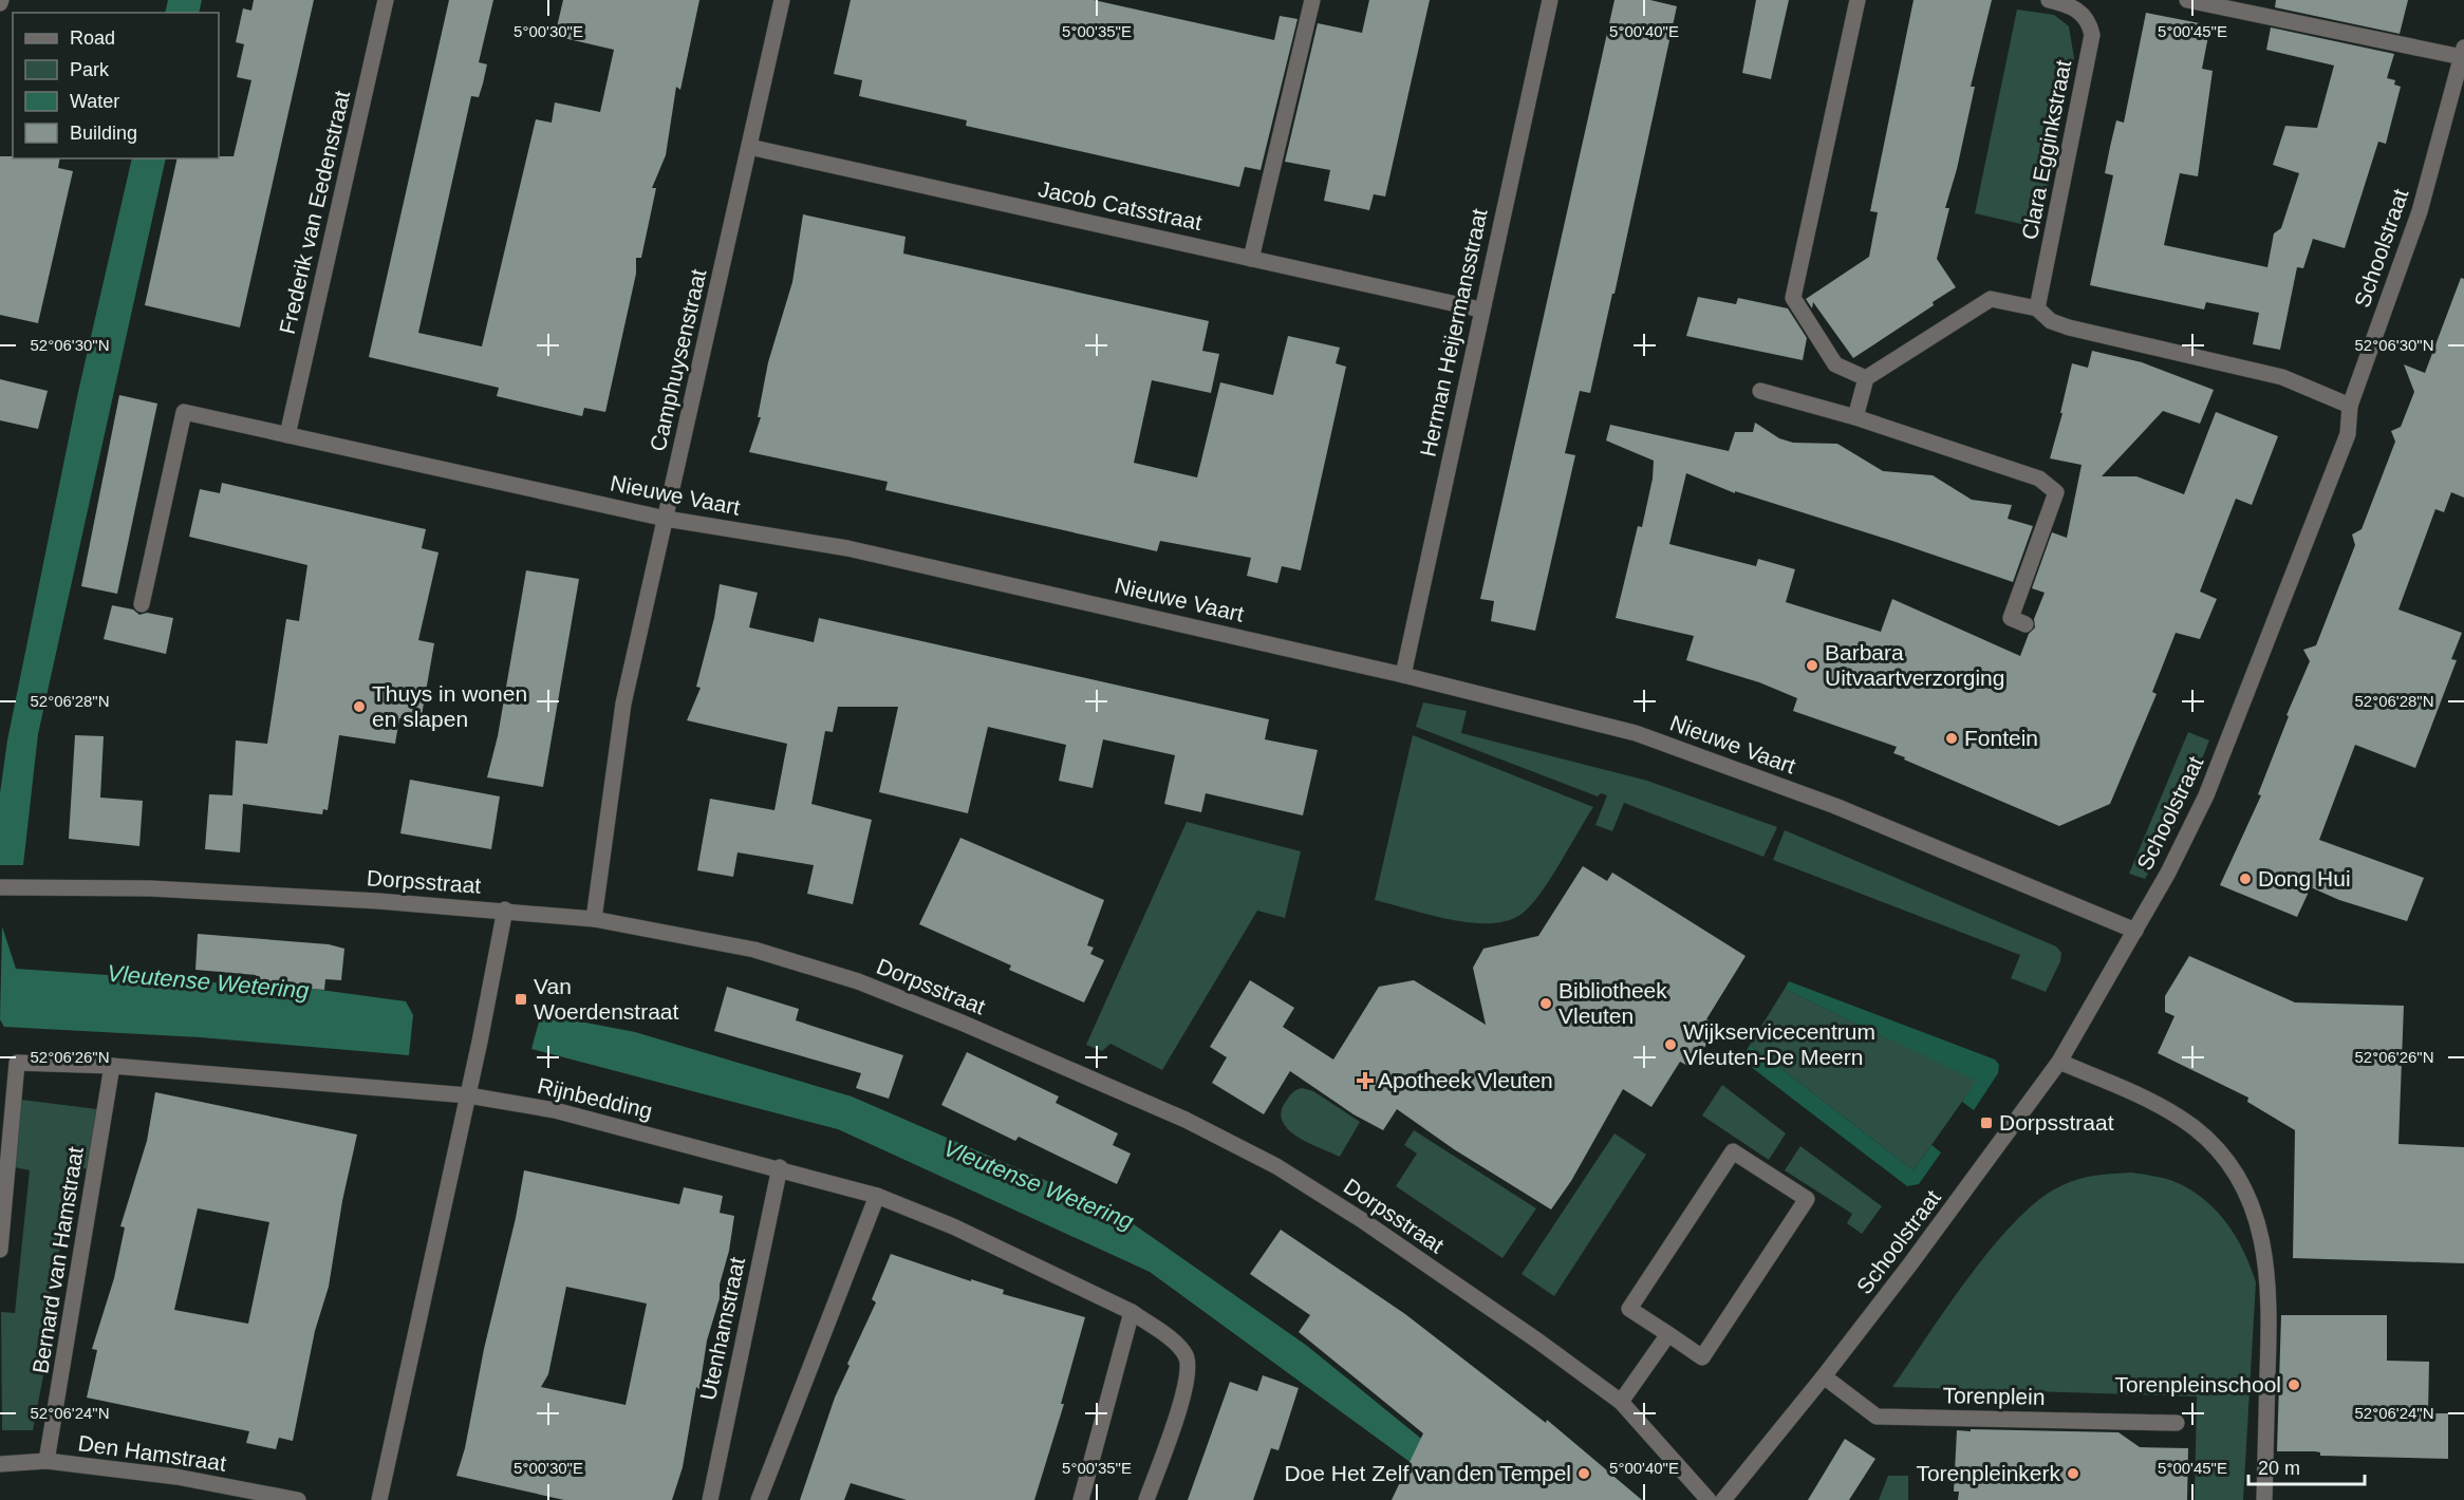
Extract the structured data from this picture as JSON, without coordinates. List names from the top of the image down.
{
  "streets": {
    "street": [
      "Clara Egginkstraat",
      "Jacob Catsstraat",
      "Frederik van Eedenstraat",
      "Schoolstraat",
      "Herman Heijermansstraat",
      "Camphuysenstraat",
      "Nieuwe Vaart",
      "Dorpsstraat",
      "Rijnbedding",
      "Bernard van Hamstraat",
      "Utenhamstraat",
      "Torenplein",
      "Den Hamstraat"
    ]
  },
  "crossings": [
    ["Jacob Catsstraat", "Herman Heijermansstraat"],
    ["Jacob Catsstraat", "Camphuysenstraat"],
    ["Frederik van Eedenstraat", "Nieuwe Vaart"],
    ["Schoolstraat", "Nieuwe Vaart"],
    ["Schoolstraat", "Torenplein"],
    ["Herman Heijermansstraat", "Nieuwe Vaart"],
    ["Camphuysenstraat", "Nieuwe Vaart"],
    ["Camphuysenstraat", "Dorpsstraat"],
    ["Rijnbedding", "Bernard van Hamstraat"],
    ["Rijnbedding", "Utenhamstraat"],
    ["Bernard van Hamstraat", "Den Hamstraat"]
  ],
  "water": ["Vleutense Wetering"],
  "places": {
    "other": [
      "Barbara Uitvaartverzorging",
      "Thuys in wonen en slapen",
      "Fontein",
      "Dong Hui",
      "Bibliotheek Vleuten",
      "Wijkservicecentrum Vleuten-De Meern",
      "Torenpleinschool",
      "Doe Het Zelf van den Tempel",
      "Torenpleinkerk"
    ],
    "transit": ["Van Woerdenstraat", "Dorpsstraat"],
    "health": ["Apotheek Vleuten"]
  },
  "legend": [
    "Road",
    "Park",
    "Water",
    "Building"
  ],
  "scale_bar": "20 m",
  "coordinates": [
    "5°00'30\"E",
    "5°00'35\"E",
    "5°00'40\"E",
    "5°00'45\"E",
    "52°06'30\"N",
    "52°06'28\"N",
    "52°06'26\"N",
    "52°06'24\"N"
  ]
}
